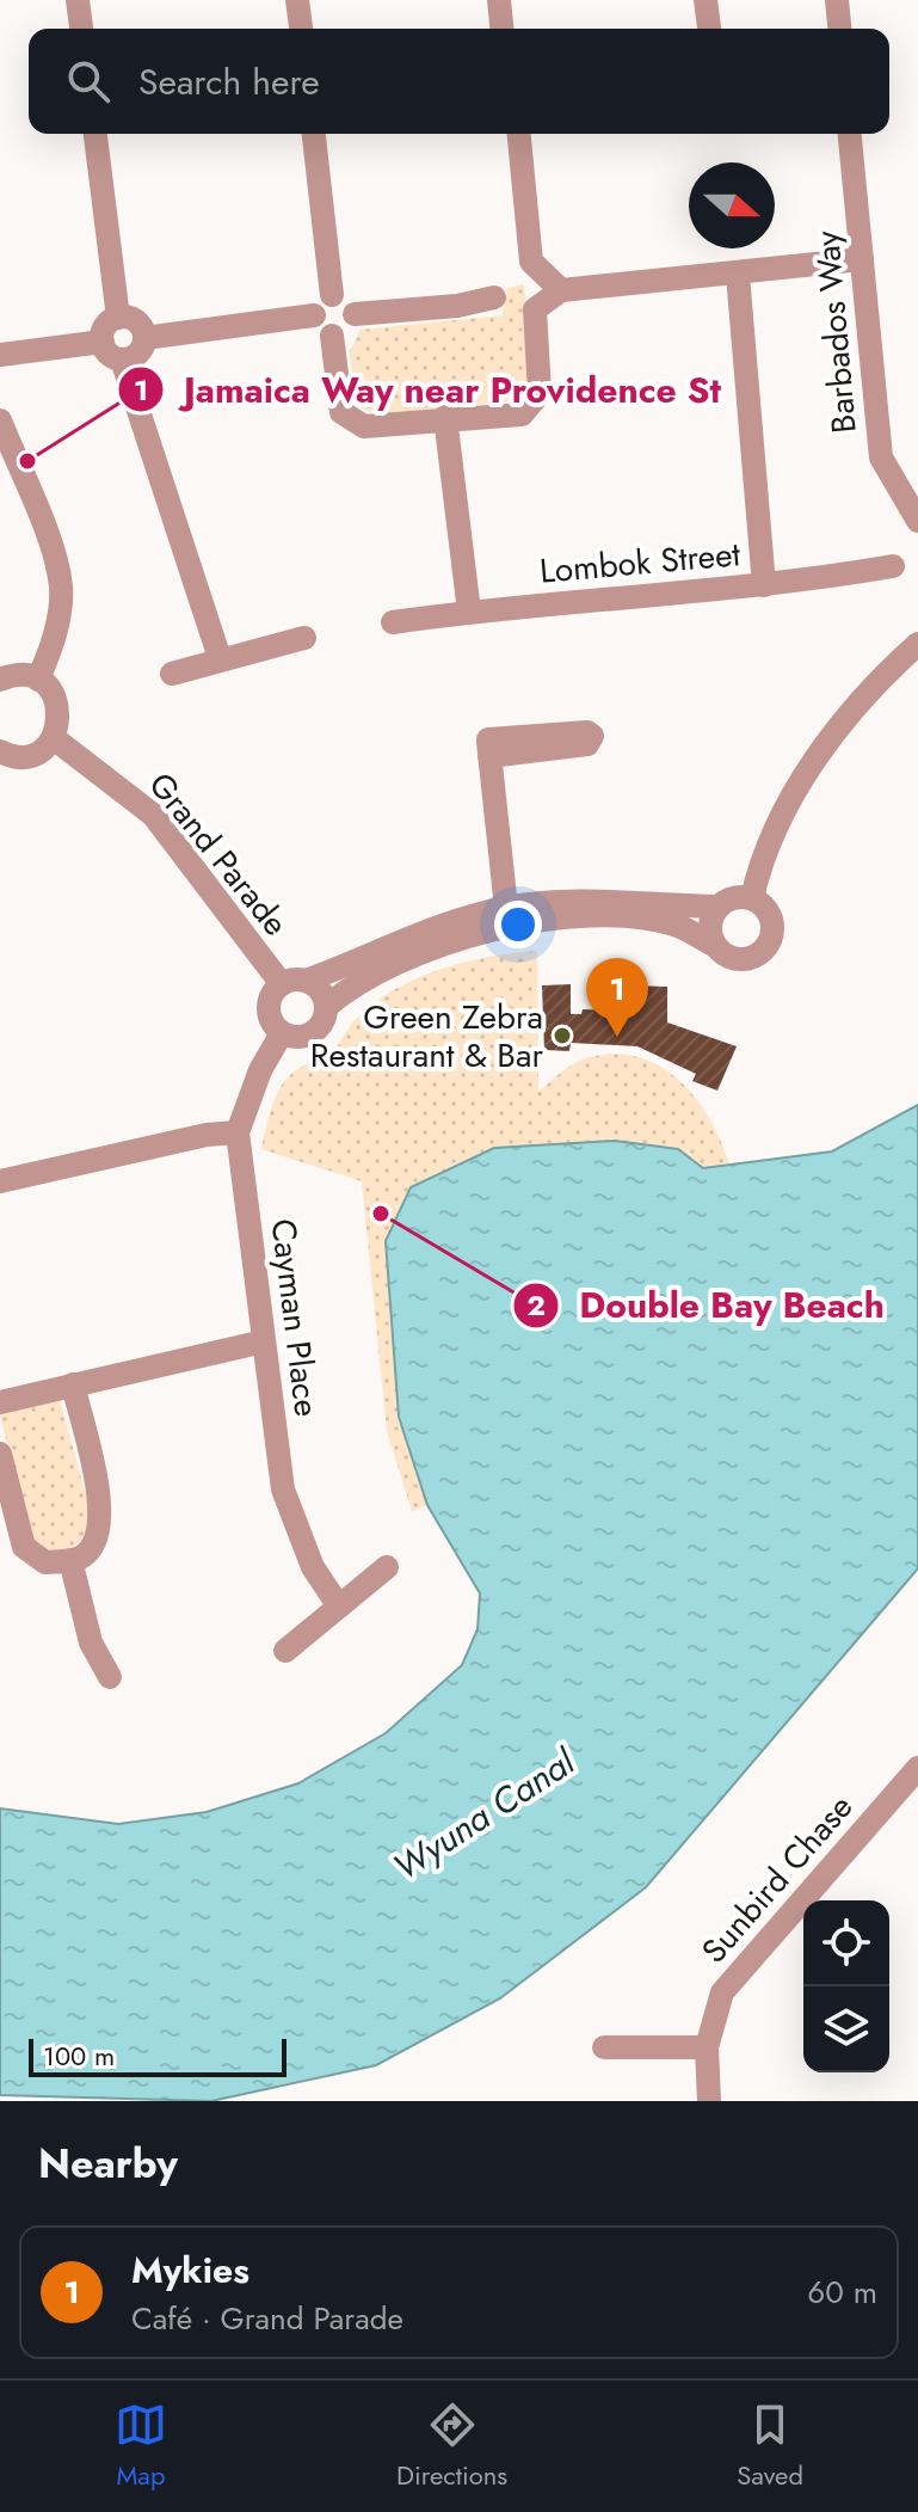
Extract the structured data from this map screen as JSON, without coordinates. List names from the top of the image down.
{
  "streets": {
    "street": [
      "Barbados Way",
      "Lombok Street",
      "Grand Parade",
      "Cayman Place",
      "Sunbird Chase"
    ]
  },
  "crossings": [
    ["Grand Parade", "Cayman Place"]
  ],
  "water": ["Wyuna Canal"],
  "places": ["Jamaica Way near Providence St", "Green Zebra Restaurant & Bar", "Double Bay Beach"],
  "scale_bar": "100 m",
  "north": "right",
  "page": {
    "search": "Search here",
    "pins": "1",
    "scale": "100 m",
    "heading": "Nearby",
    "list": [
      {
        "mark": "1",
        "name": "Mykies",
        "note": "Café · Grand Parade",
        "value": "60 m"
      }
    ],
    "nav": ["Map", "Directions", "Saved"]
  }
}
